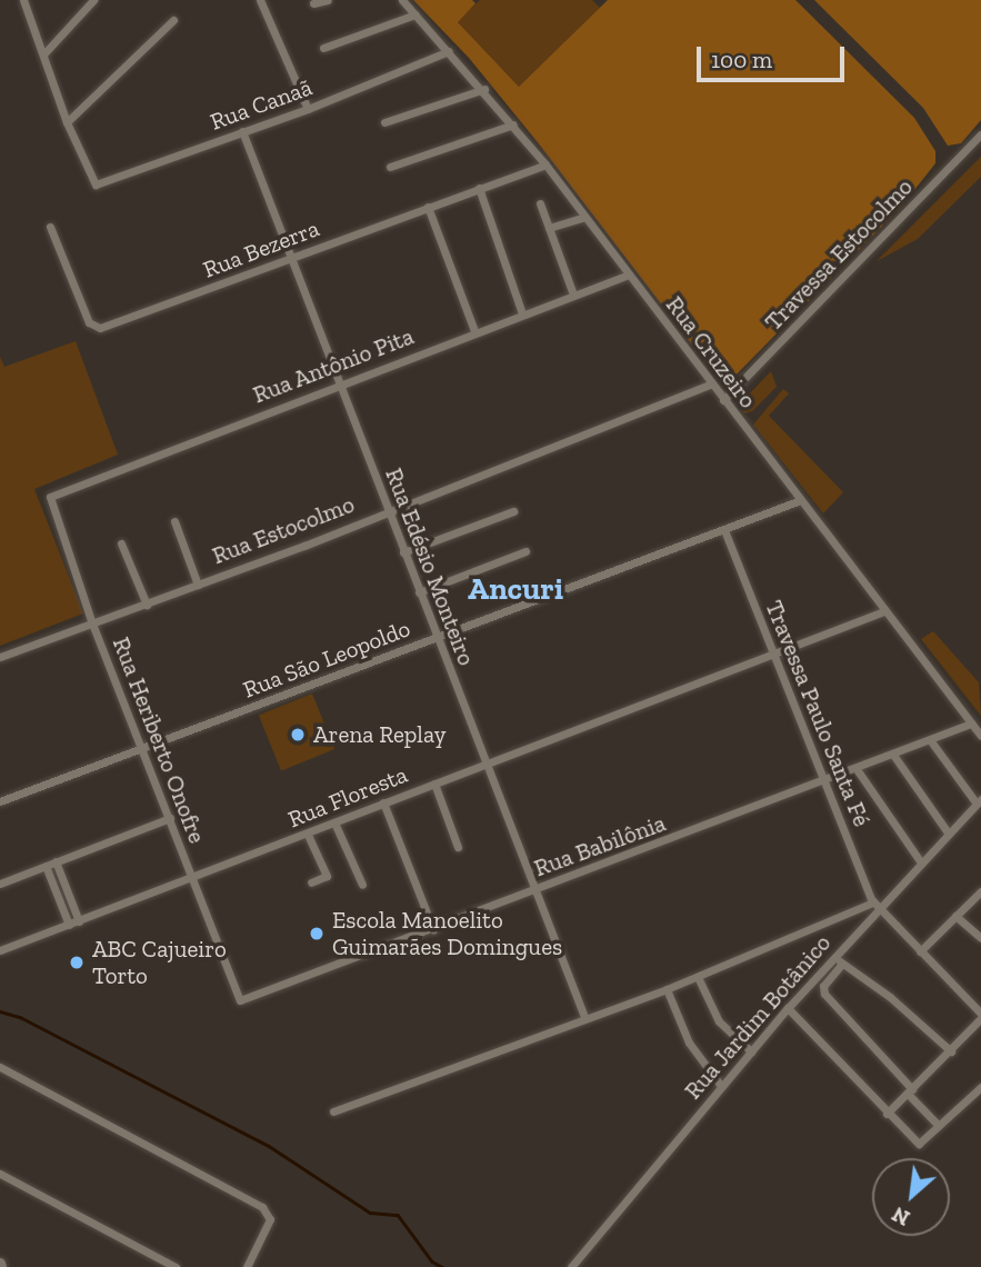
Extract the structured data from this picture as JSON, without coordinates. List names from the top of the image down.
{
  "streets": {
    "street": [
      "Rua Canaã",
      "Rua Bezerra",
      "Travessa Estocolmo",
      "Rua Cruzeiro",
      "Rua Antônio Pita",
      "Rua Estocolmo",
      "Rua Edésio Monteiro",
      "Rua São Leopoldo",
      "Travessa Paulo Santa Fé",
      "Rua Heriberto Onofre",
      "Rua Floresta",
      "Rua Babilônia",
      "Rua Jardim Botânico"
    ]
  },
  "crossings": [
    ["Rua Canaã", "Rua Cruzeiro"],
    ["Rua Canaã", "Rua Edésio Monteiro"],
    ["Rua Bezerra", "Rua Cruzeiro"],
    ["Rua Bezerra", "Rua Edésio Monteiro"],
    ["Travessa Estocolmo", "Rua Cruzeiro"],
    ["Rua Cruzeiro", "Rua Antônio Pita"],
    ["Rua Cruzeiro", "Rua Estocolmo"],
    ["Rua Cruzeiro", "Rua São Leopoldo"],
    ["Rua Cruzeiro", "Rua Floresta"],
    ["Rua Cruzeiro", "Rua Babilônia"],
    ["Rua Antônio Pita", "Rua Edésio Monteiro"],
    ["Rua Antônio Pita", "Rua Heriberto Onofre"],
    ["Rua Estocolmo", "Rua Edésio Monteiro"],
    ["Rua Estocolmo", "Rua Heriberto Onofre"],
    ["Rua Edésio Monteiro", "Rua São Leopoldo"],
    ["Rua Edésio Monteiro", "Rua Floresta"],
    ["Rua Edésio Monteiro", "Rua Babilônia"],
    ["Rua São Leopoldo", "Travessa Paulo Santa Fé"],
    ["Rua São Leopoldo", "Rua Heriberto Onofre"],
    ["Travessa Paulo Santa Fé", "Rua Floresta"],
    ["Travessa Paulo Santa Fé", "Rua Babilônia"],
    ["Travessa Paulo Santa Fé", "Rua Jardim Botânico"],
    ["Rua Heriberto Onofre", "Rua Floresta"],
    ["Rua Heriberto Onofre", "Rua Babilônia"]
  ],
  "districts": ["Ancuri"],
  "places": ["Arena Replay", "Escola Manoelito Guimarães Domingues", "ABC Cajueiro Torto"],
  "scale_bar": "100 m",
  "north": "bottom left"
}
